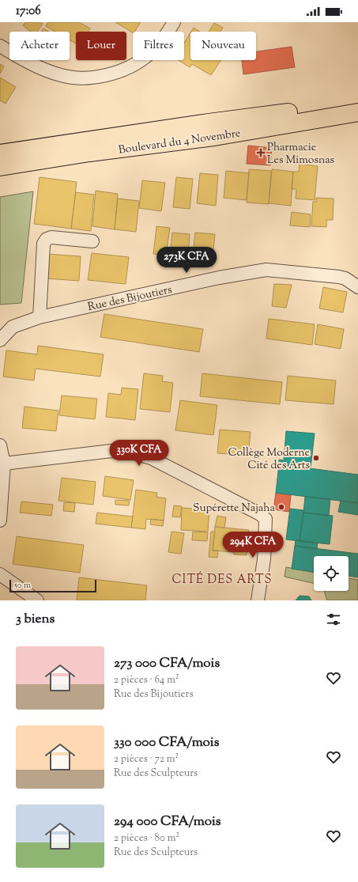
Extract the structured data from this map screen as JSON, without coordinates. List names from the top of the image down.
{
  "streets": {
    "main road": ["Boulevard du 4 Novembre"],
    "street": ["Rue des Bijoutiers"]
  },
  "districts": ["CITÉ DES ARTS"],
  "places": {
    "health": ["Pharmacie Les Mimosnas"],
    "other": ["Collège Moderne Cité des Arts", "Supérette Najaha"]
  },
  "scale_bar": "50 m",
  "page": {
    "status": "17:06",
    "chip": [
      "Acheter",
      "Louer",
      "Filtres",
      "Nouveau"
    ],
    "price": ["273K CFA", "330K CFA", "294K CFA"],
    "scale": "50 m",
    "heading": "3 biens",
    "list": [
      {
        "name": "273 000 CFA/mois",
        "note": "2 pièces · 64 m² · Rue des Bijoutiers"
      },
      {
        "name": "330 000 CFA/mois",
        "note": "2 pièces · 72 m² · Rue des Sculpteurs"
      },
      {
        "name": "294 000 CFA/mois",
        "note": "2 pièces · 80 m² · Rue des Sculpteurs"
      }
    ]
  }
}
